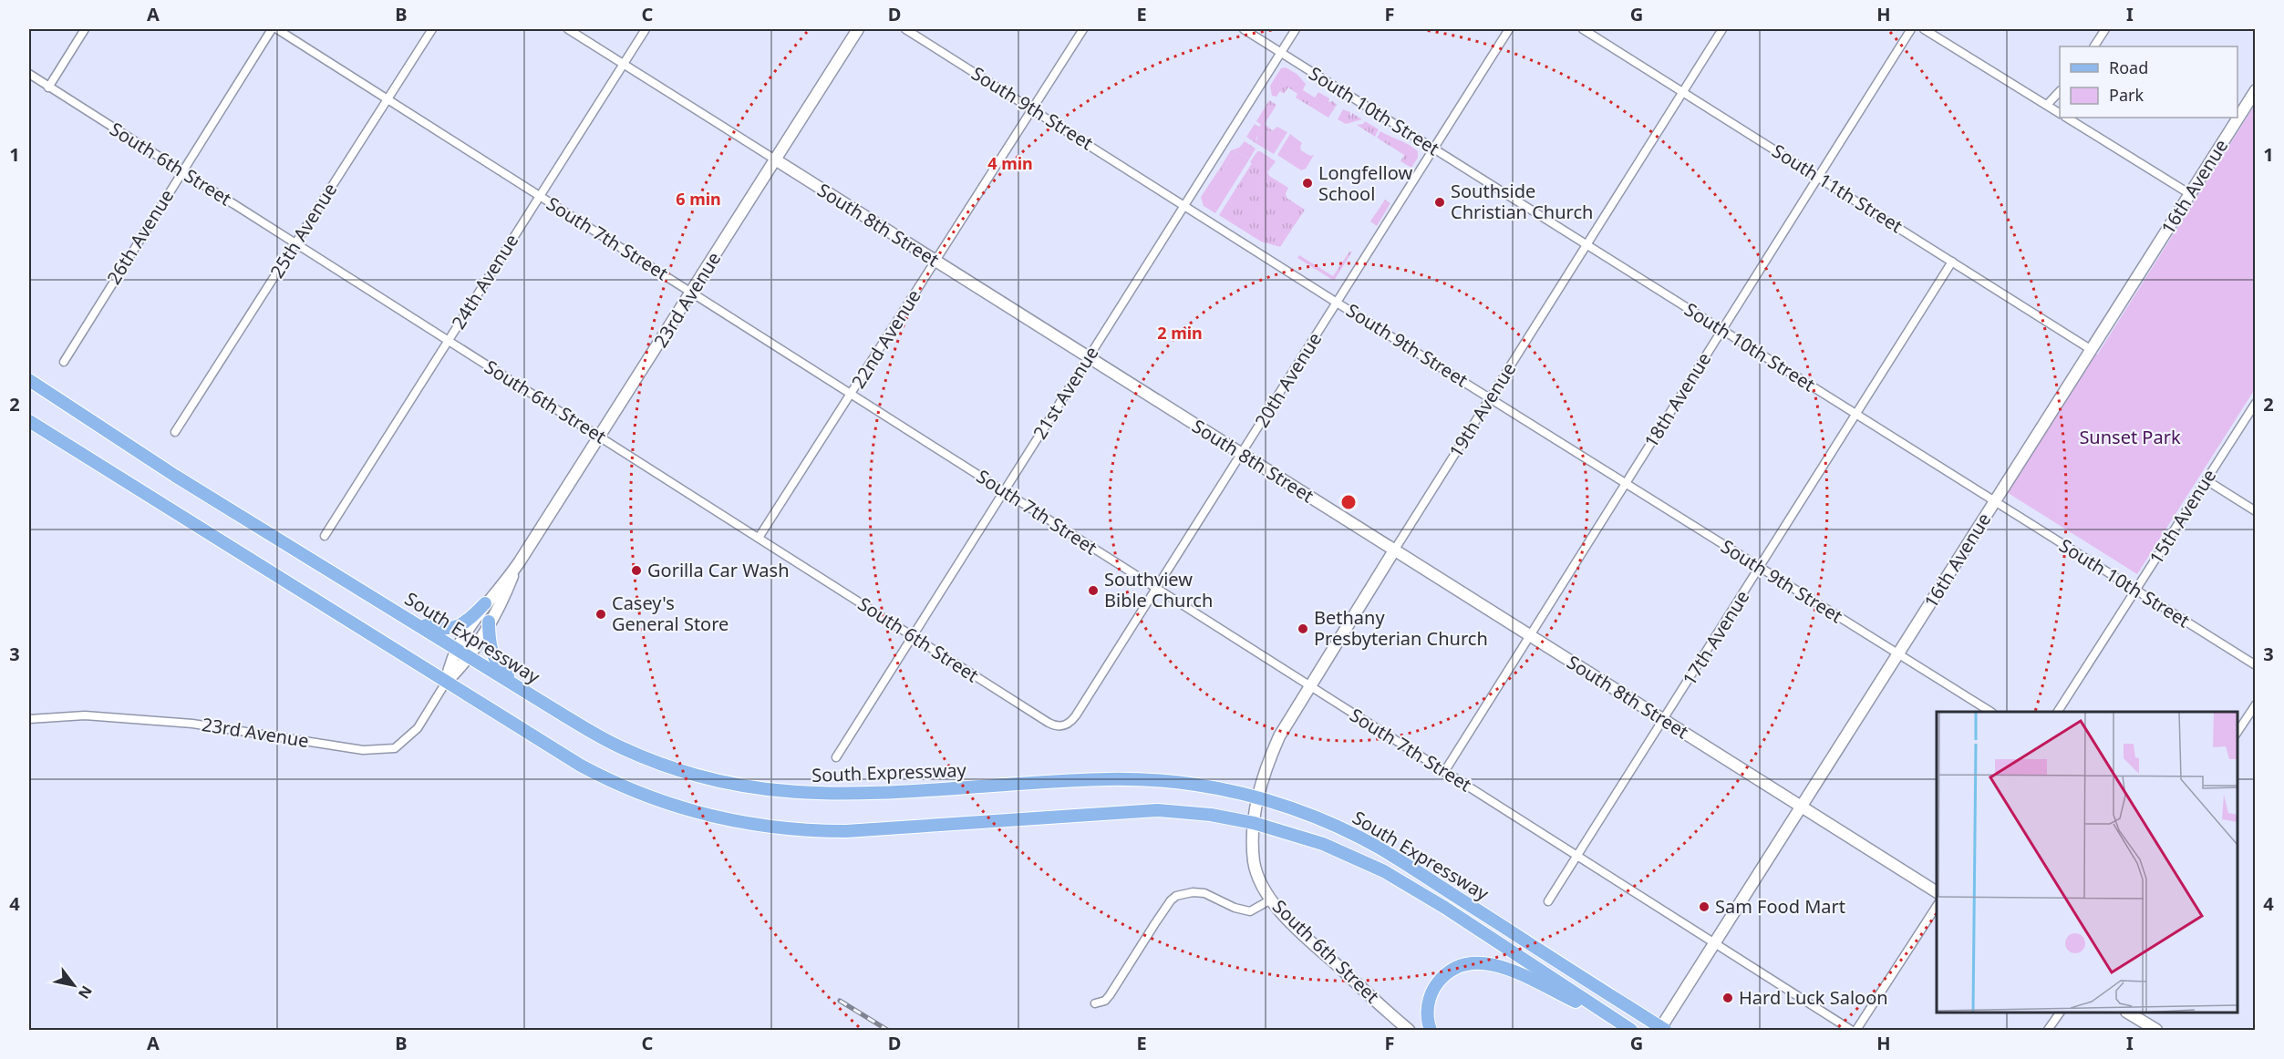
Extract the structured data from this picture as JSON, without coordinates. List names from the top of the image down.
{
  "streets": {
    "main road": ["South Expressway"],
    "street": [
      "South 9th Street",
      "South 10th Street",
      "South 6th Street",
      "16th Avenue",
      "South 11th Street",
      "South 8th Street",
      "25th Avenue",
      "26th Avenue",
      "South 7th Street",
      "24th Avenue",
      "23rd Avenue",
      "22nd Avenue",
      "20th Avenue",
      "21st Avenue",
      "18th Avenue",
      "19th Avenue",
      "15th Avenue",
      "17th Avenue"
    ]
  },
  "crossings": [
    ["South 9th Street", "16th Avenue"],
    ["South 9th Street", "22nd Avenue"],
    ["South 9th Street", "20th Avenue"],
    ["South 9th Street", "21st Avenue"],
    ["South 9th Street", "18th Avenue"],
    ["South 9th Street", "19th Avenue"],
    ["South 9th Street", "17th Avenue"],
    ["South 10th Street", "16th Avenue"],
    ["South 10th Street", "20th Avenue"],
    ["South 10th Street", "21st Avenue"],
    ["South 10th Street", "18th Avenue"],
    ["South 10th Street", "19th Avenue"],
    ["South 10th Street", "15th Avenue"],
    ["South 10th Street", "17th Avenue"],
    ["South 6th Street", "25th Avenue"],
    ["South 6th Street", "26th Avenue"],
    ["South 6th Street", "24th Avenue"],
    ["South 6th Street", "23rd Avenue"],
    ["South 6th Street", "22nd Avenue"],
    ["South 6th Street", "20th Avenue"],
    ["South 6th Street", "21st Avenue"],
    ["South 6th Street", "19th Avenue"],
    ["South 6th Street", "South Expressway"],
    ["16th Avenue", "South 11th Street"],
    ["16th Avenue", "South 8th Street"],
    ["16th Avenue", "South 7th Street"],
    ["South 11th Street", "18th Avenue"],
    ["South 11th Street", "19th Avenue"],
    ["South 11th Street", "17th Avenue"],
    ["South 8th Street", "24th Avenue"],
    ["South 8th Street", "23rd Avenue"],
    ["South 8th Street", "22nd Avenue"],
    ["South 8th Street", "20th Avenue"],
    ["South 8th Street", "21st Avenue"],
    ["South 8th Street", "18th Avenue"],
    ["South 8th Street", "19th Avenue"],
    ["South 8th Street", "17th Avenue"],
    ["25th Avenue", "South 7th Street"],
    ["South 7th Street", "24th Avenue"],
    ["South 7th Street", "23rd Avenue"],
    ["South 7th Street", "22nd Avenue"],
    ["South 7th Street", "20th Avenue"],
    ["South 7th Street", "21st Avenue"],
    ["South 7th Street", "18th Avenue"],
    ["South 7th Street", "19th Avenue"],
    ["South 7th Street", "17th Avenue"],
    ["23rd Avenue", "South Expressway"],
    ["19th Avenue", "South Expressway"]
  ],
  "parks": ["Sunset Park"],
  "places": [
    "Longfellow School",
    "Southside Christian Church",
    "Gorilla Car Wash",
    "Southview Bible Church",
    "Casey's General Store",
    "Bethany Presbyterian Church",
    "Sam Food Mart",
    "Hard Luck Saloon"
  ],
  "legend": ["Road", "Park"],
  "north": "bottom right",
  "grid": {
    "columns": [
      "A",
      "B",
      "C",
      "D",
      "E",
      "F",
      "G",
      "H",
      "I"
    ],
    "rows": [
      "1",
      "2",
      "3",
      "4"
    ]
  },
  "rings": ["4 min", "6 min", "2 min"]
}
